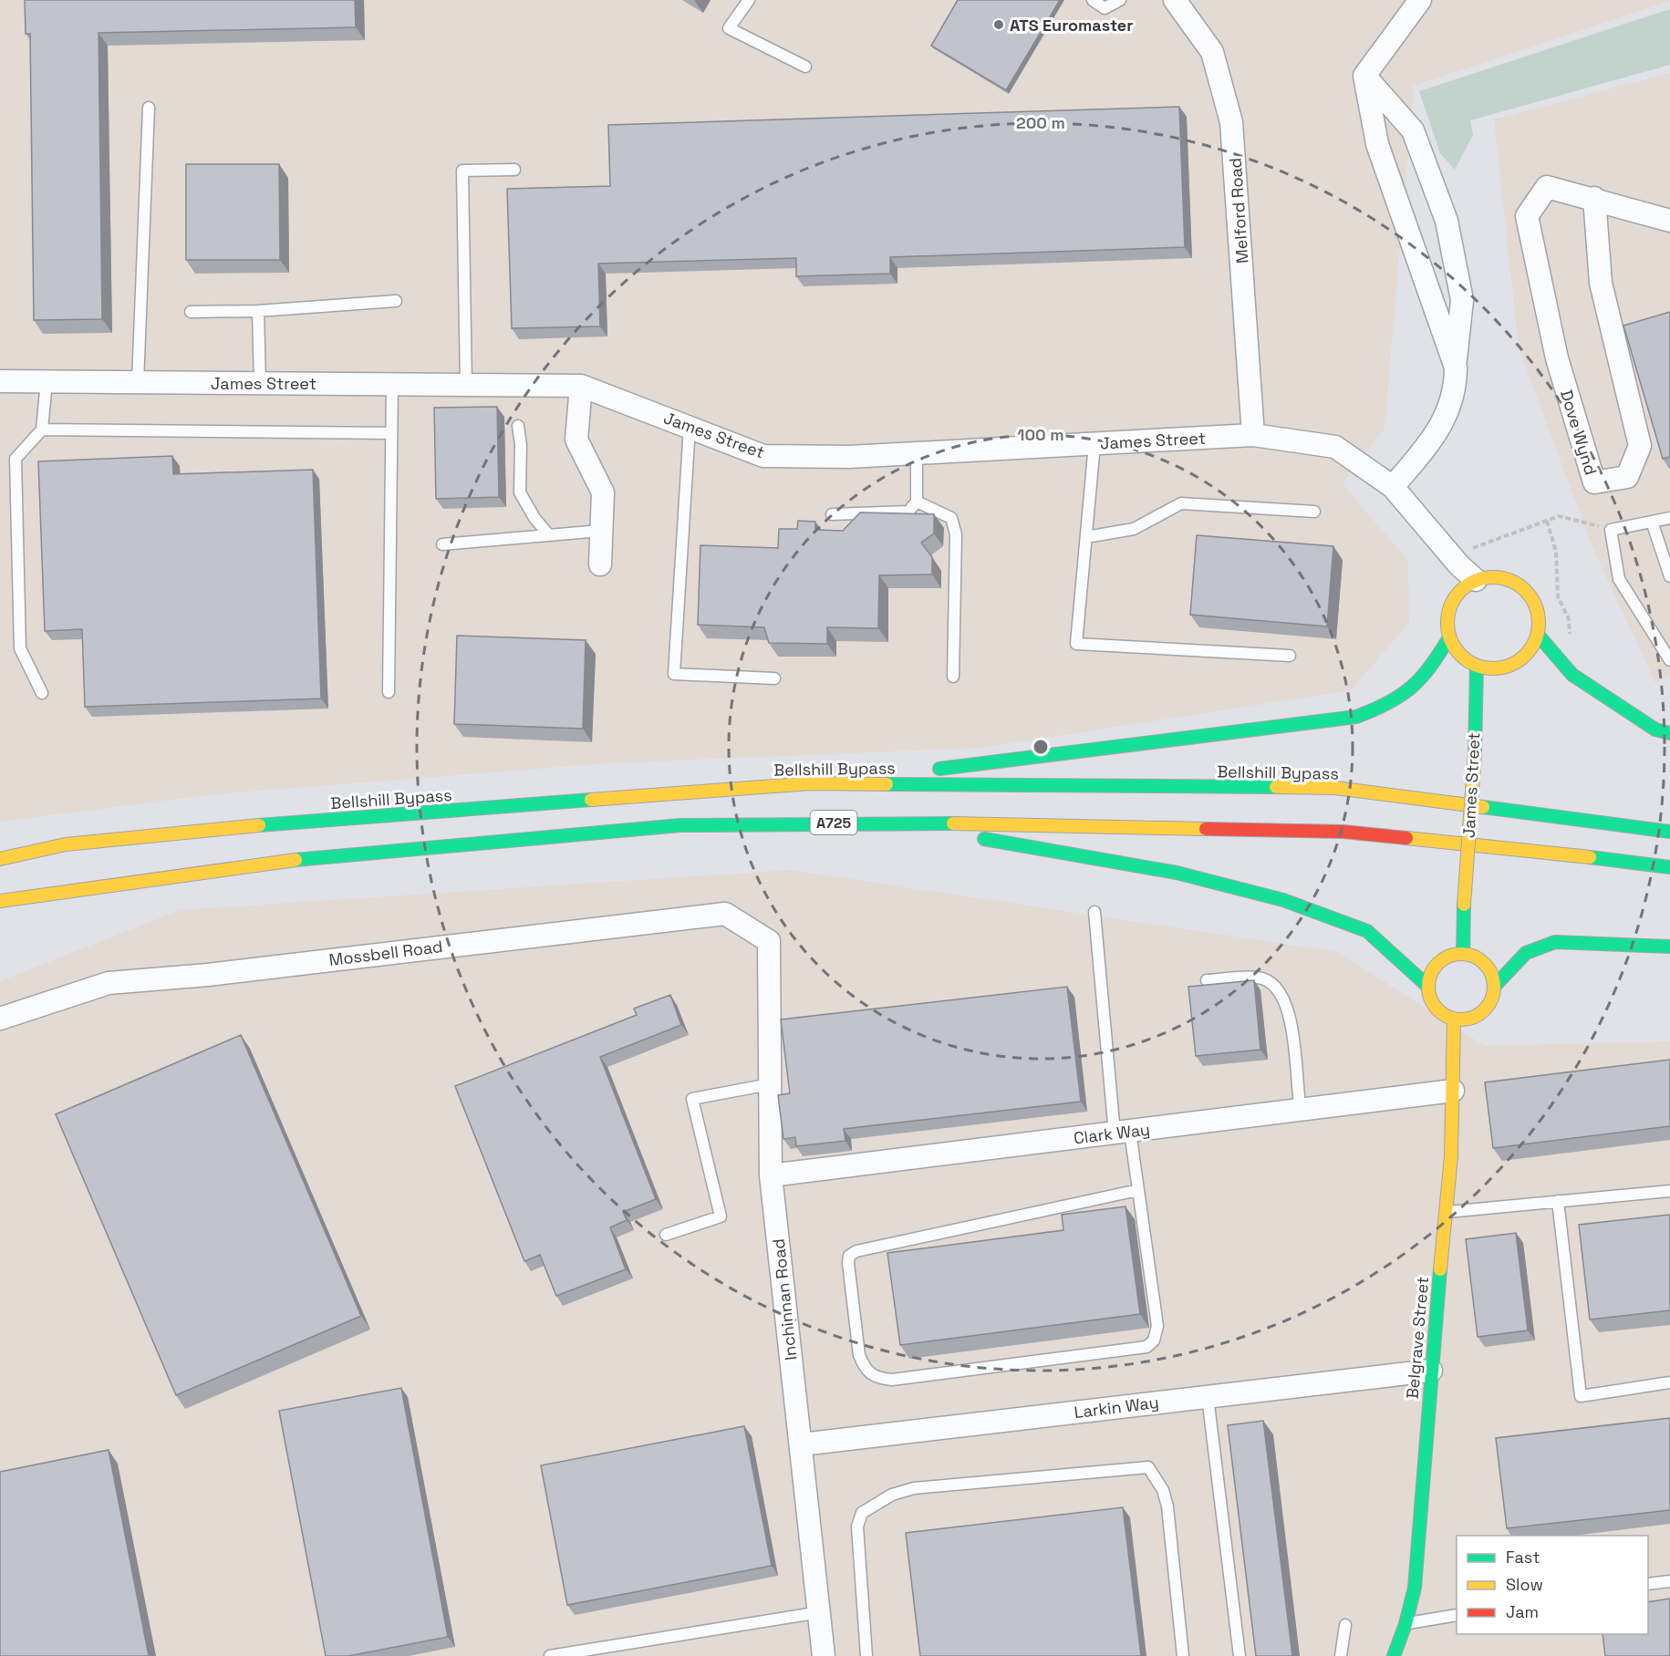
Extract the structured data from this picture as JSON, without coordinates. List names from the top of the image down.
{
  "streets": {
    "main road": [
      "James Street",
      "Bellshill Bypass",
      "A725",
      "Belgrave Street"
    ],
    "street": [
      "Melford Road",
      "Dove Wynd",
      "Mossbell Road",
      "Clark Way",
      "Inchinnan Road",
      "Larkin Way"
    ]
  },
  "crossings": [
    ["Melford Road", "James Street"],
    ["James Street", "Belgrave Street"],
    ["Mossbell Road", "Inchinnan Road"],
    ["Clark Way", "Inchinnan Road"],
    ["Clark Way", "Belgrave Street"],
    ["Inchinnan Road", "Larkin Way"],
    ["Belgrave Street", "Larkin Way"]
  ],
  "places": ["ATS Euromaster"],
  "legend": ["Fast", "Slow", "Jam"],
  "rings": ["200 m", "100 m"]
}
